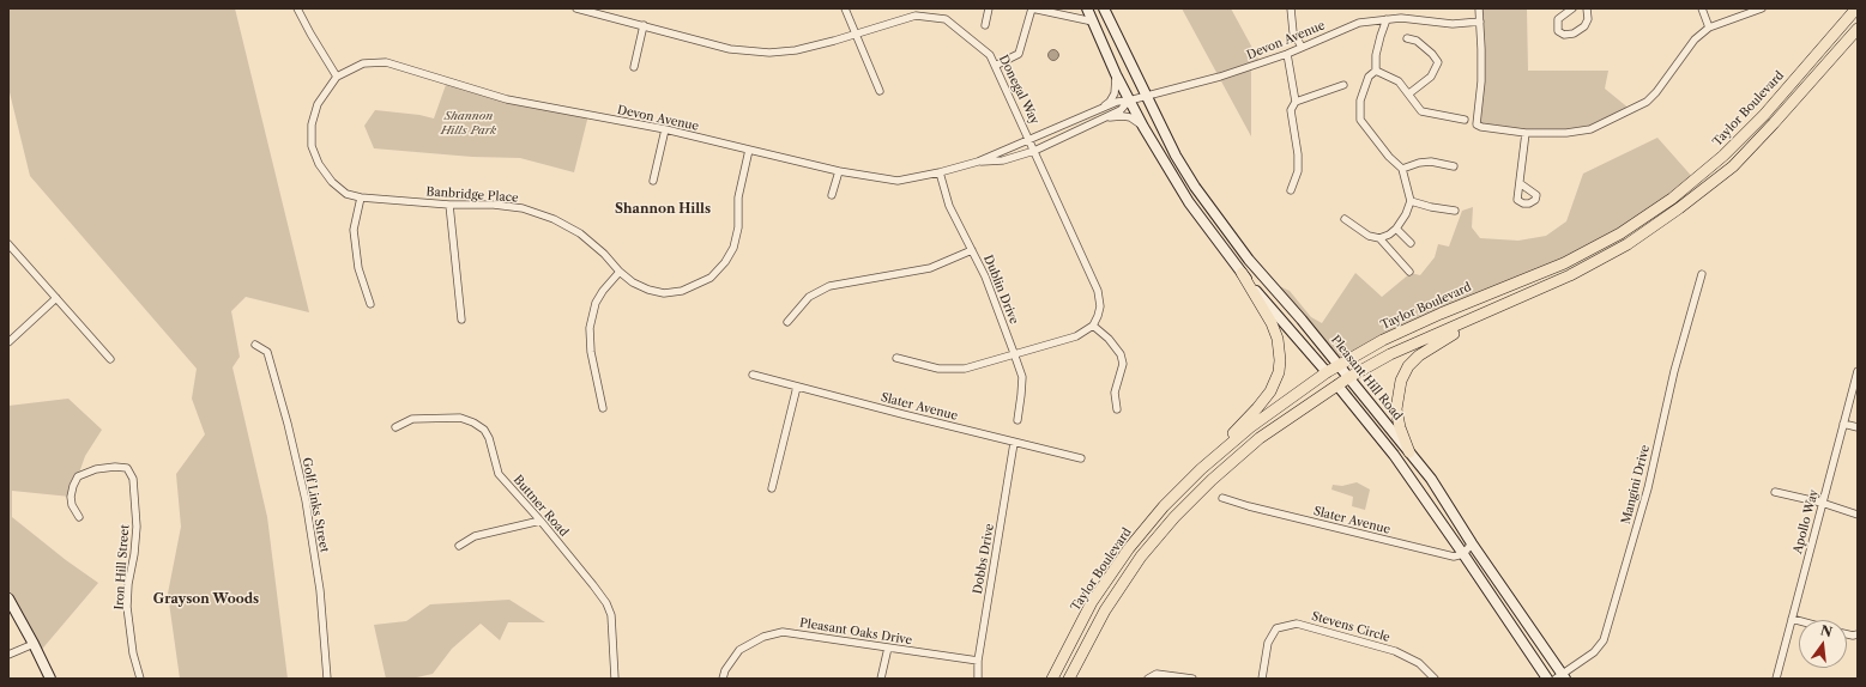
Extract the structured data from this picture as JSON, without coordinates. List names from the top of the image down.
{
  "streets": {
    "main road": ["Taylor Boulevard", "Pleasant Hill Road"],
    "street": [
      "Devon Avenue",
      "Donegal Way",
      "Banbridge Place",
      "Dublin Drive",
      "Slater Avenue",
      "Mangini Drive",
      "Golf Links Street",
      "Buttner Road",
      "Apollo Way",
      "Dobbs Drive",
      "Iron Hill Street",
      "Stevens Circle",
      "Pleasant Oaks Drive"
    ]
  },
  "crossings": [
    ["Devon Avenue", "Donegal Way"],
    ["Devon Avenue", "Banbridge Place"],
    ["Devon Avenue", "Dublin Drive"],
    ["Devon Avenue", "Pleasant Hill Road"],
    ["Taylor Boulevard", "Pleasant Hill Road"],
    ["Pleasant Hill Road", "Mangini Drive"],
    ["Slater Avenue", "Dobbs Drive"],
    ["Dobbs Drive", "Pleasant Oaks Drive"]
  ],
  "districts": ["Shannon Hills", "Grayson Woods"],
  "parks": ["Shannon Hills Park"],
  "north": "top"
}
